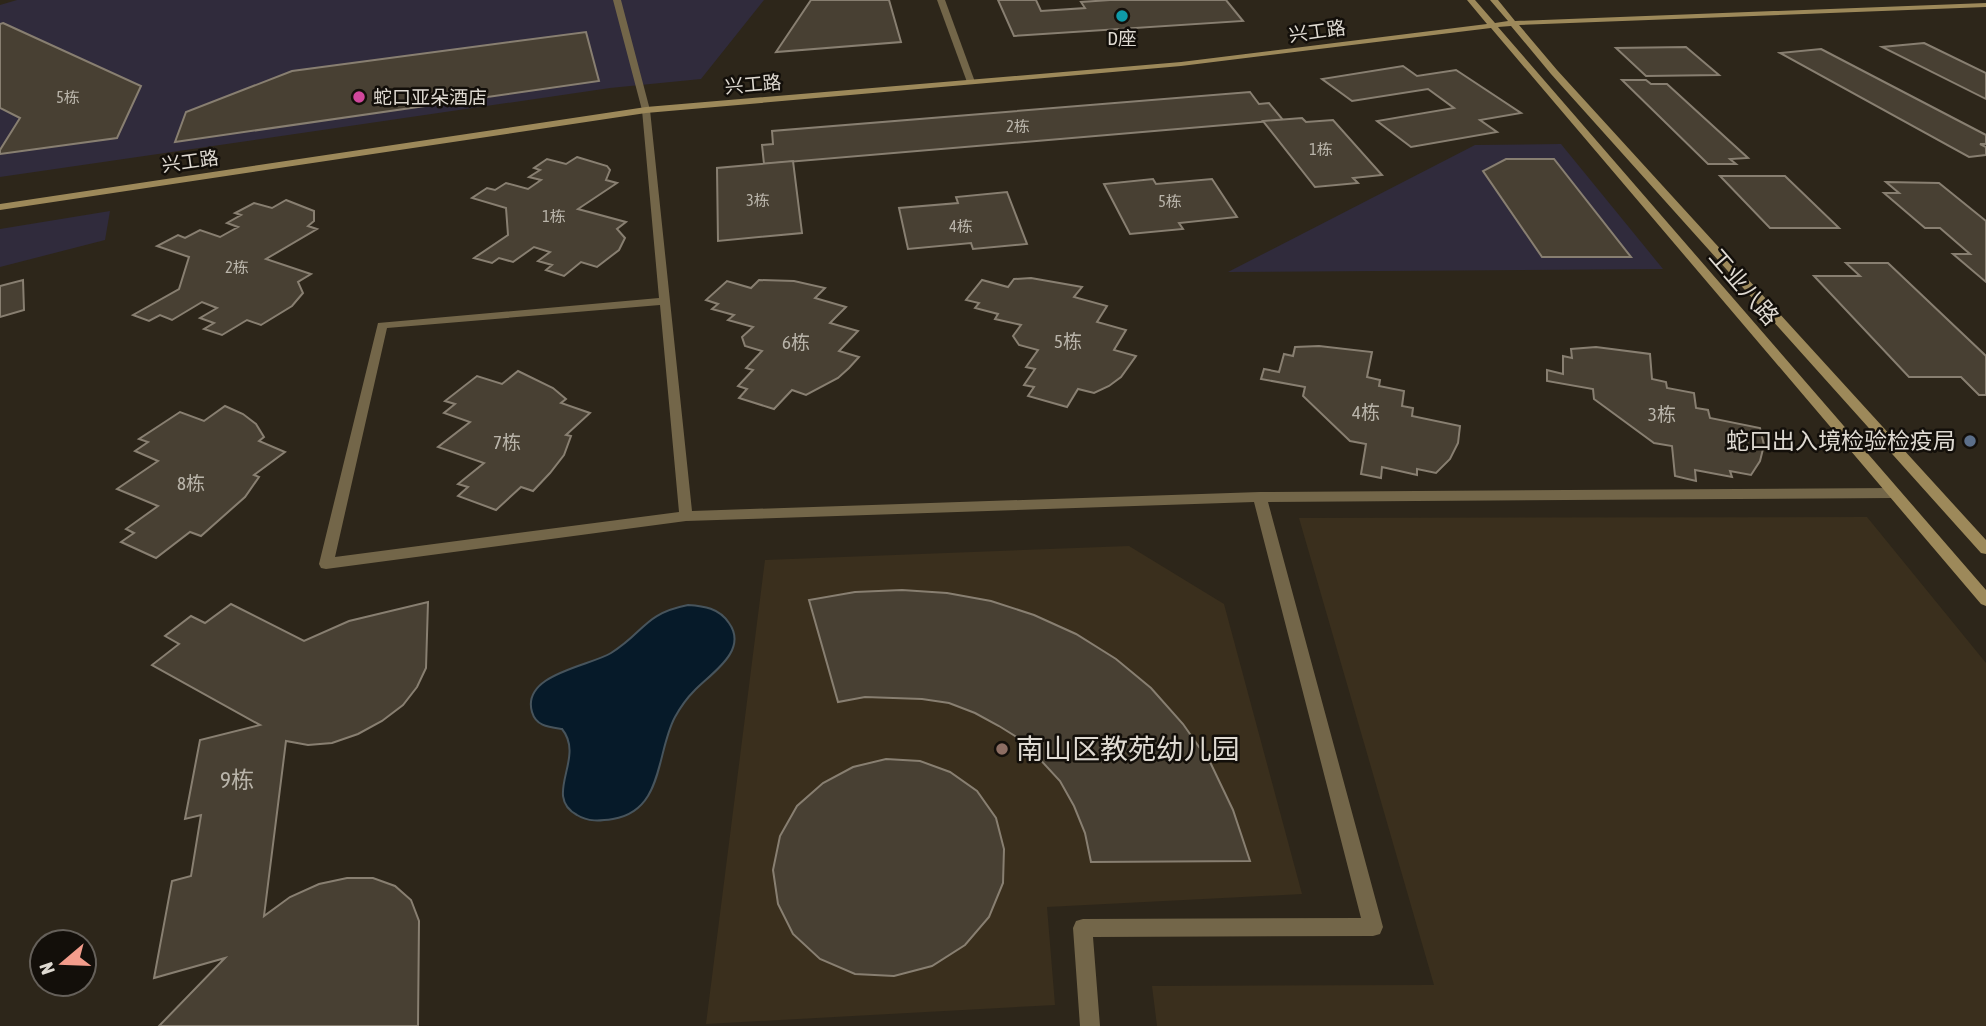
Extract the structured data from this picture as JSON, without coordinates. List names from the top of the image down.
{
  "streets": {
    "street": ["兴工路", "工业八路"]
  },
  "crossings": [
    ["兴工路", "工业八路"]
  ],
  "places": [
    "D座",
    "蛇口亚朵酒店",
    "蛇口出入境检验检疫局",
    "南山区教苑幼儿园"
  ],
  "house_numbers": [
    "5栋",
    "2栋",
    "1栋",
    "3栋",
    "5栋",
    "1栋",
    "4栋",
    "2栋",
    "5栋",
    "6栋",
    "4栋",
    "3栋",
    "7栋",
    "8栋",
    "9栋"
  ],
  "north": "left"
}
